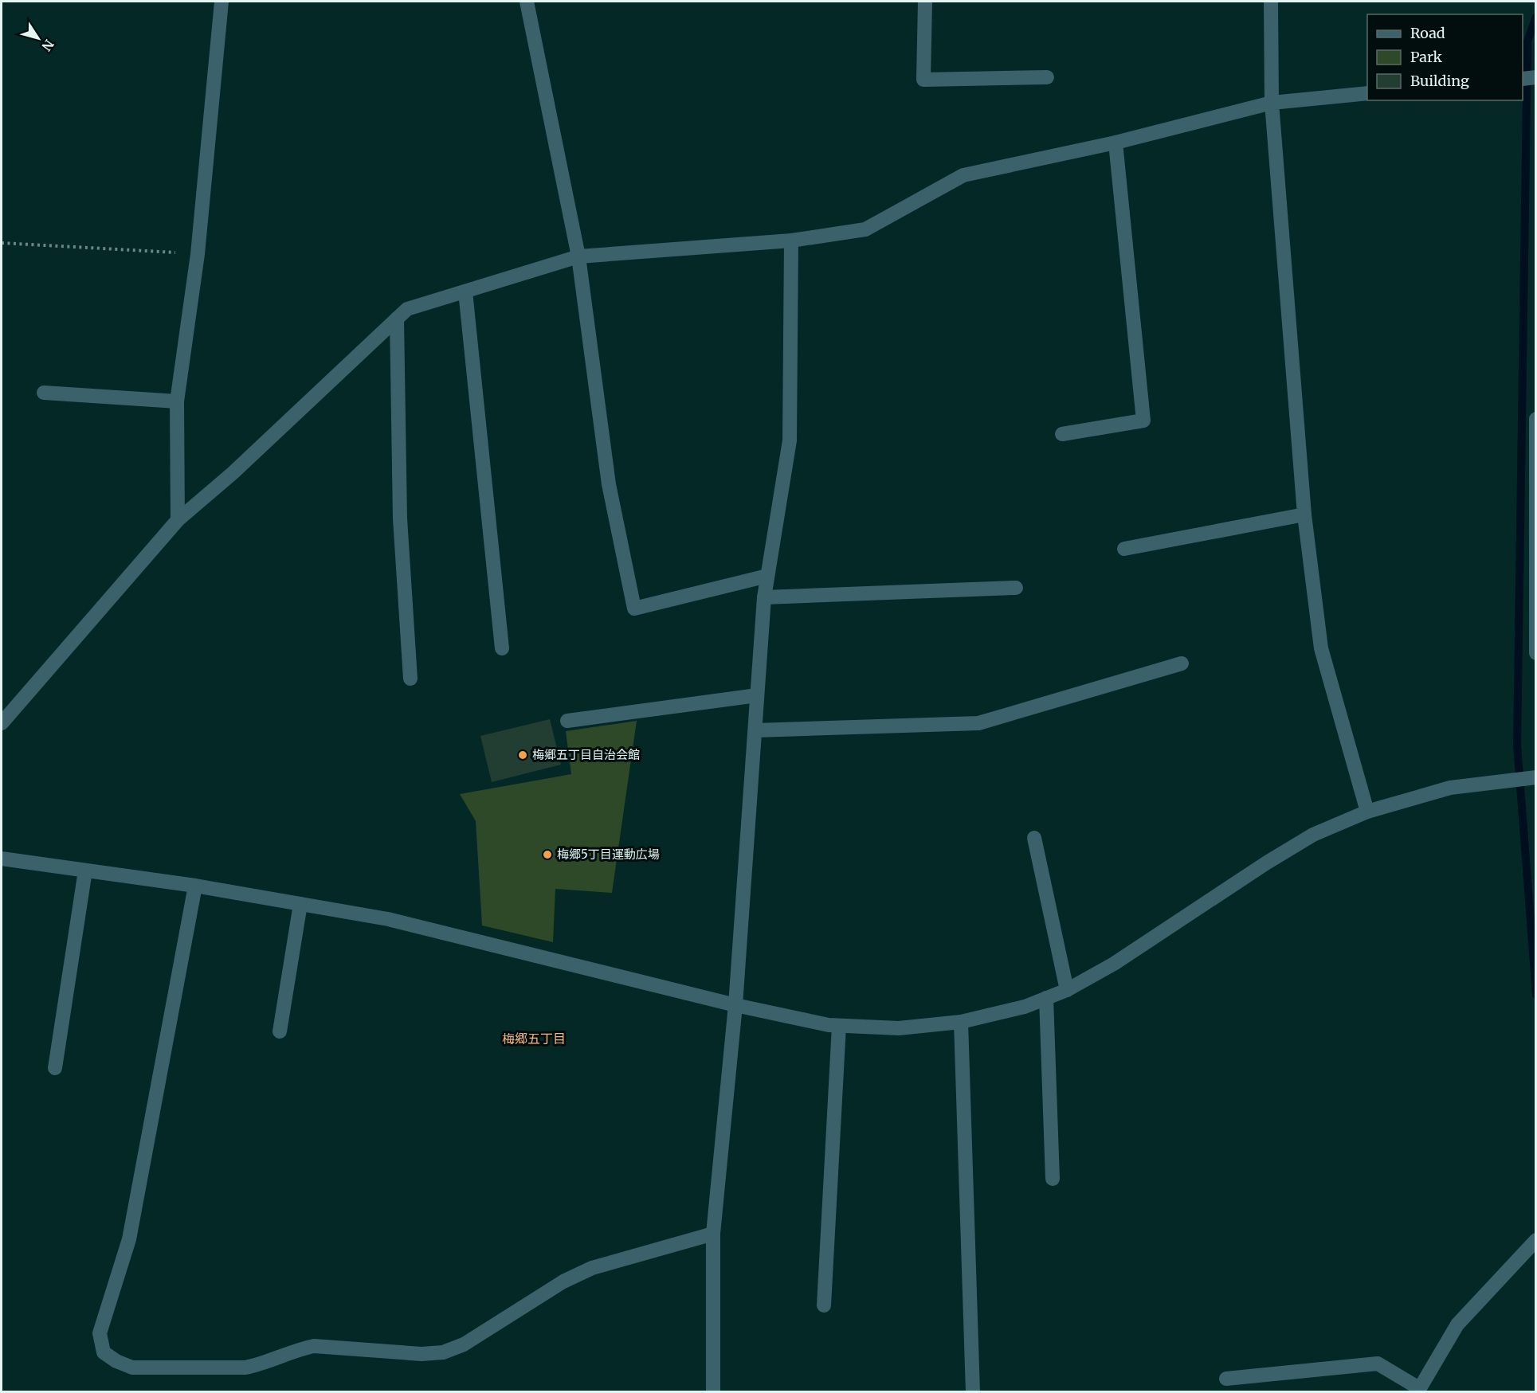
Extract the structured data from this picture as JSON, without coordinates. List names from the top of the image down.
{
  "districts": ["梅郷五丁目"],
  "places": ["梅郷五丁目自治会館", "梅郷5丁目運動広場"],
  "legend": ["Road", "Park", "Building"],
  "north": "bottom right"
}
